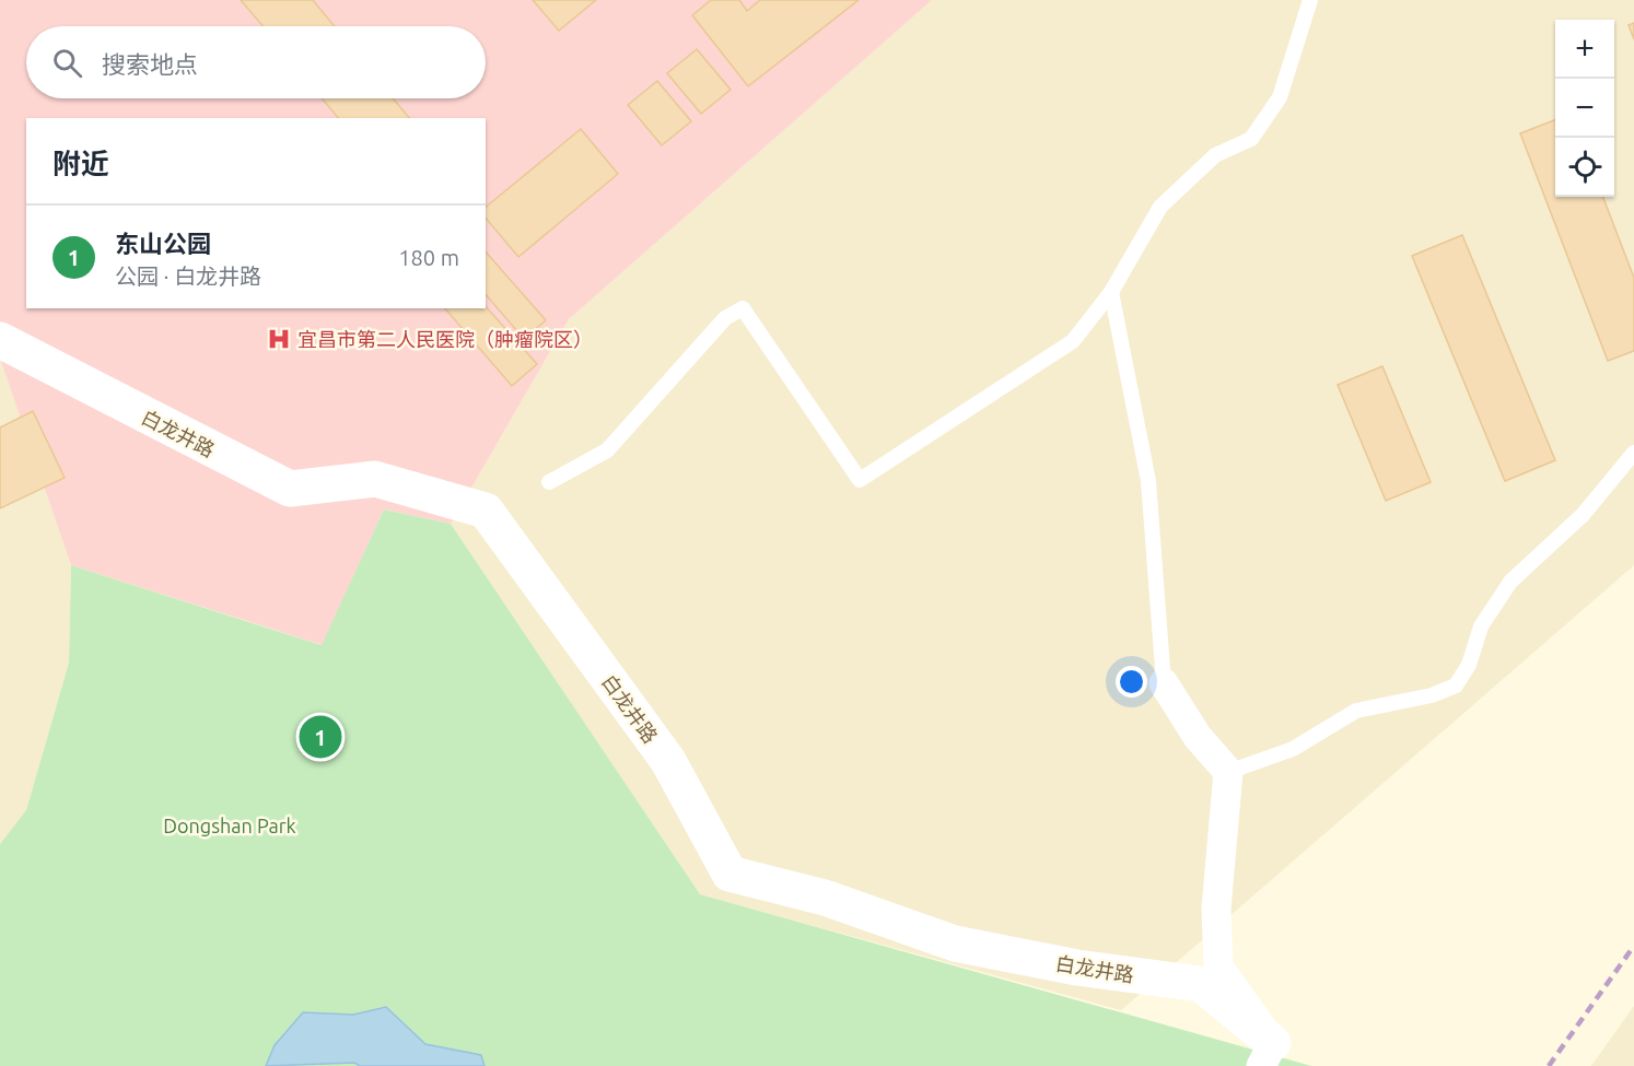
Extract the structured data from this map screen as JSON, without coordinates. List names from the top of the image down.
{
  "streets": {
    "street": ["白龙井路"]
  },
  "parks": ["Dongshan Park"],
  "places": {
    "hospital": ["宜昌市第二人民医院（肿瘤院区）"]
  },
  "page": {
    "map_buttons": ["+", "−"],
    "search": "搜索地点",
    "heading": "附近",
    "list": [
      {
        "mark": "1",
        "name": "东山公园",
        "note": "公园 · 白龙井路",
        "value": "180 m"
      }
    ],
    "pins": "1"
  }
}
